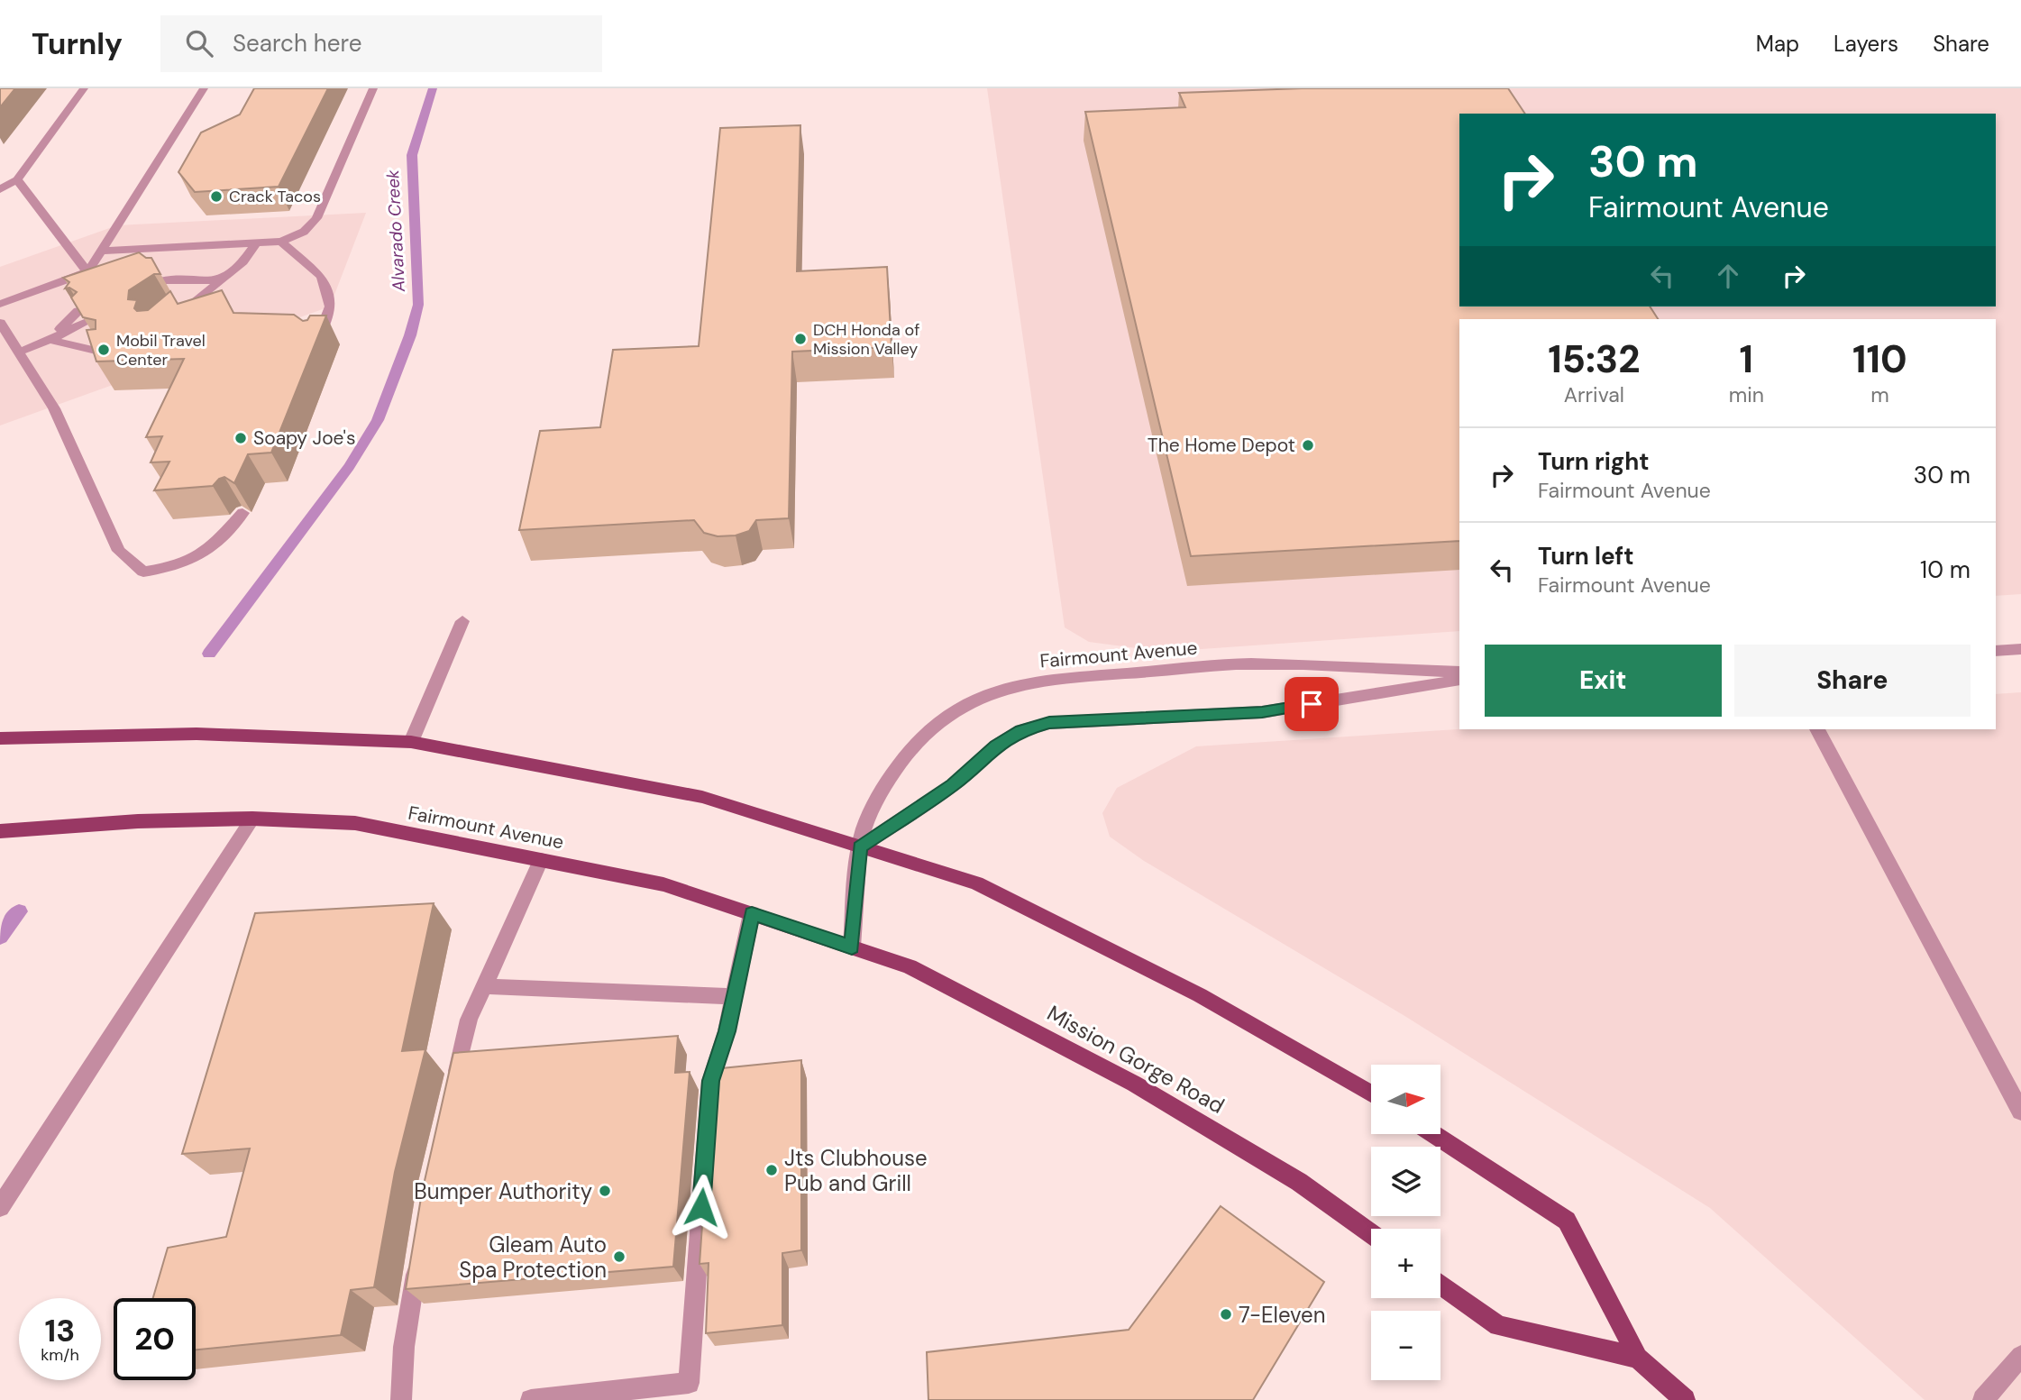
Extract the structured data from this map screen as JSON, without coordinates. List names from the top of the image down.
{
  "streets": {
    "main road": ["Fairmount Avenue", "Mission Gorge Road"]
  },
  "crossings": [
    ["Fairmount Avenue", "Mission Gorge Road"]
  ],
  "water": ["Alvarado Creek"],
  "places": [
    "Crack Tacos",
    "DCH Honda of Mission Valley",
    "Mobil Travel Center",
    "Soapy Joe's",
    "The Home Depot",
    "Jts Clubhouse Pub and Grill",
    "Bumper Authority",
    "Gleam Auto Spa Protection",
    "7-Eleven"
  ],
  "north": "right",
  "page": {
    "header": "Turnly",
    "search": "Search here",
    "nav": ["Map", "Layers", "Share"],
    "turn": ["30 m", "Fairmount Avenue"],
    "eta": [
      "15:32",
      "Arrival",
      "1",
      "min",
      "110",
      "m"
    ],
    "list": [
      {
        "name": "Turn right",
        "note": "Fairmount Avenue",
        "value": "30 m"
      },
      {
        "name": "Turn left",
        "note": "Fairmount Avenue",
        "value": "10 m"
      }
    ],
    "buttons": ["Exit", "Share"],
    "map_buttons": ["+", "−"],
    "speed": "13 km/h",
    "limit": "20"
  }
}
